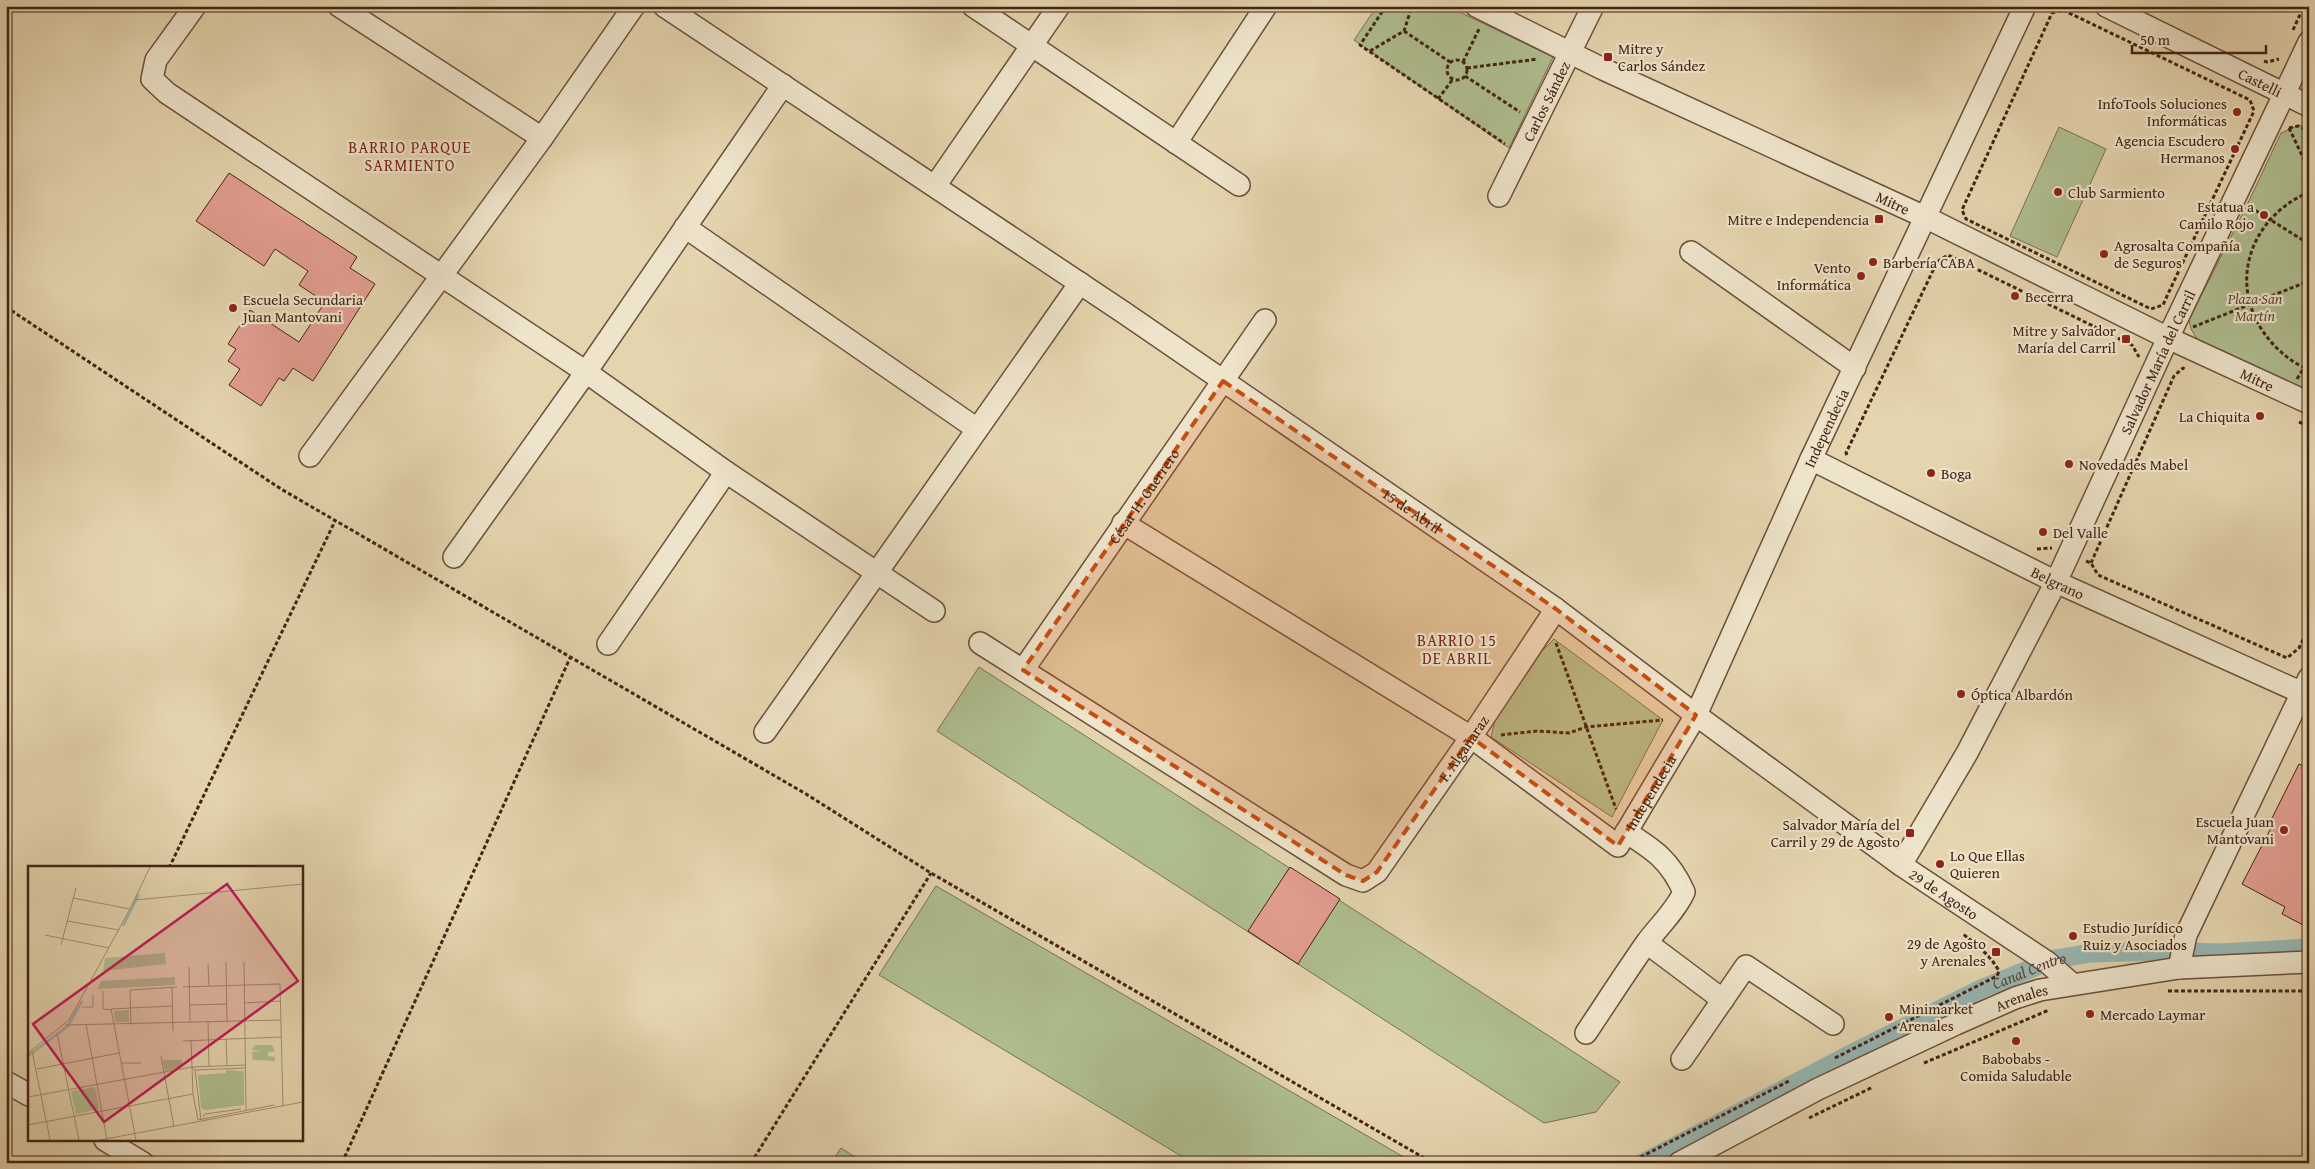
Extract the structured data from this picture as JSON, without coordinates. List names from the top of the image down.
{
  "streets": {
    "street": [
      "Castelli",
      "Carlos Sández",
      "Mitre",
      "Salvador María del Carril",
      "Independecia",
      "César H. Guerrero",
      "15 de Abril",
      "Belgrano",
      "F. Algañaraz",
      "29 de Agosto",
      "Arenales"
    ]
  },
  "crossings": [
    ["Castelli", "Salvador María del Carril"],
    ["Carlos Sández", "Mitre"],
    ["Mitre", "Salvador María del Carril"],
    ["Mitre", "Independecia"],
    ["Salvador María del Carril", "Belgrano"],
    ["Salvador María del Carril", "29 de Agosto"],
    ["Independecia", "15 de Abril"],
    ["Independecia", "Belgrano"],
    ["Independecia", "29 de Agosto"],
    ["César H. Guerrero", "15 de Abril"],
    ["César H. Guerrero", "F. Algañaraz"],
    ["15 de Abril", "F. Algañaraz"],
    ["15 de Abril", "29 de Agosto"],
    ["29 de Agosto", "Arenales"]
  ],
  "districts": ["BARRIO PARQUE SARMIENTO", "BARRIO 15 DE ABRIL"],
  "water": ["Canal Centro"],
  "parks": ["Plaza San Martín"],
  "places": {
    "transit": [
      "Mitre y Carlos Sández",
      "Mitre e Independencia",
      "Mitre y Salvador María del Carril",
      "Salvador María del Carril y 29 de Agosto",
      "29 de Agosto y Arenales"
    ],
    "other": [
      "InfoTools Soluciones Informáticas",
      "Agencia Escudero Hermanos",
      "Club Sarmiento",
      "Estatua a Camilo Rojo",
      "Agrosalta Compañía de Seguros",
      "Barbería CABA",
      "Vento Informática",
      "Becerra",
      "Escuela Secundaria Juan Mantovani",
      "La Chiquita",
      "Novedades Mabel",
      "Boga",
      "Del Valle",
      "Óptica Albardón",
      "Escuela Juan Mantovani",
      "Lo Que Ellas Quieren",
      "Estudio Jurídico Ruiz y Asociados",
      "Mercado Laymar",
      "Minimarket Arenales",
      "Babobabs - Comida Saludable"
    ]
  },
  "scale_bar": "50 m"
}
